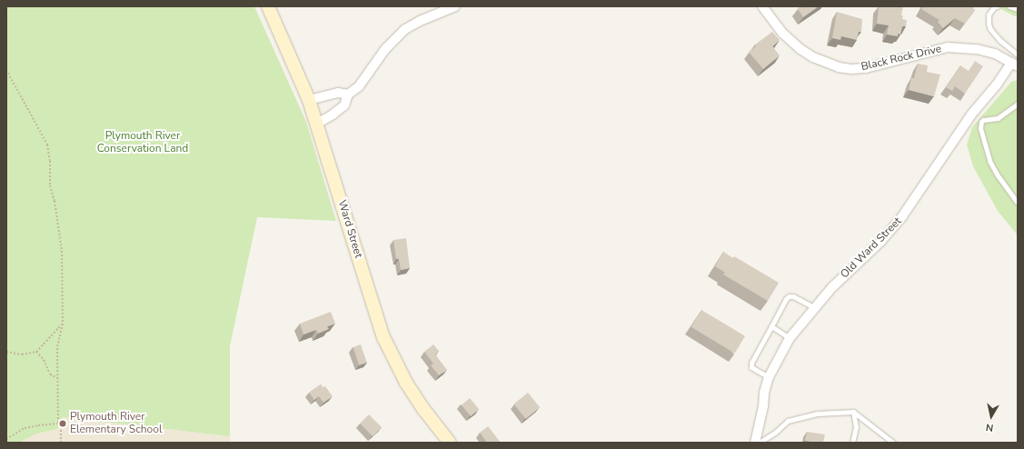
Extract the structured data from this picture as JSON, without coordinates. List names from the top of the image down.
{
  "streets": {
    "street": ["Black Rock Drive", "Ward Street", "Old Ward Street"]
  },
  "crossings": [
    ["Black Rock Drive", "Old Ward Street"]
  ],
  "parks": ["Plymouth River Conservation Land"],
  "places": ["Plymouth River Elementary School"],
  "north": "bottom"
}
